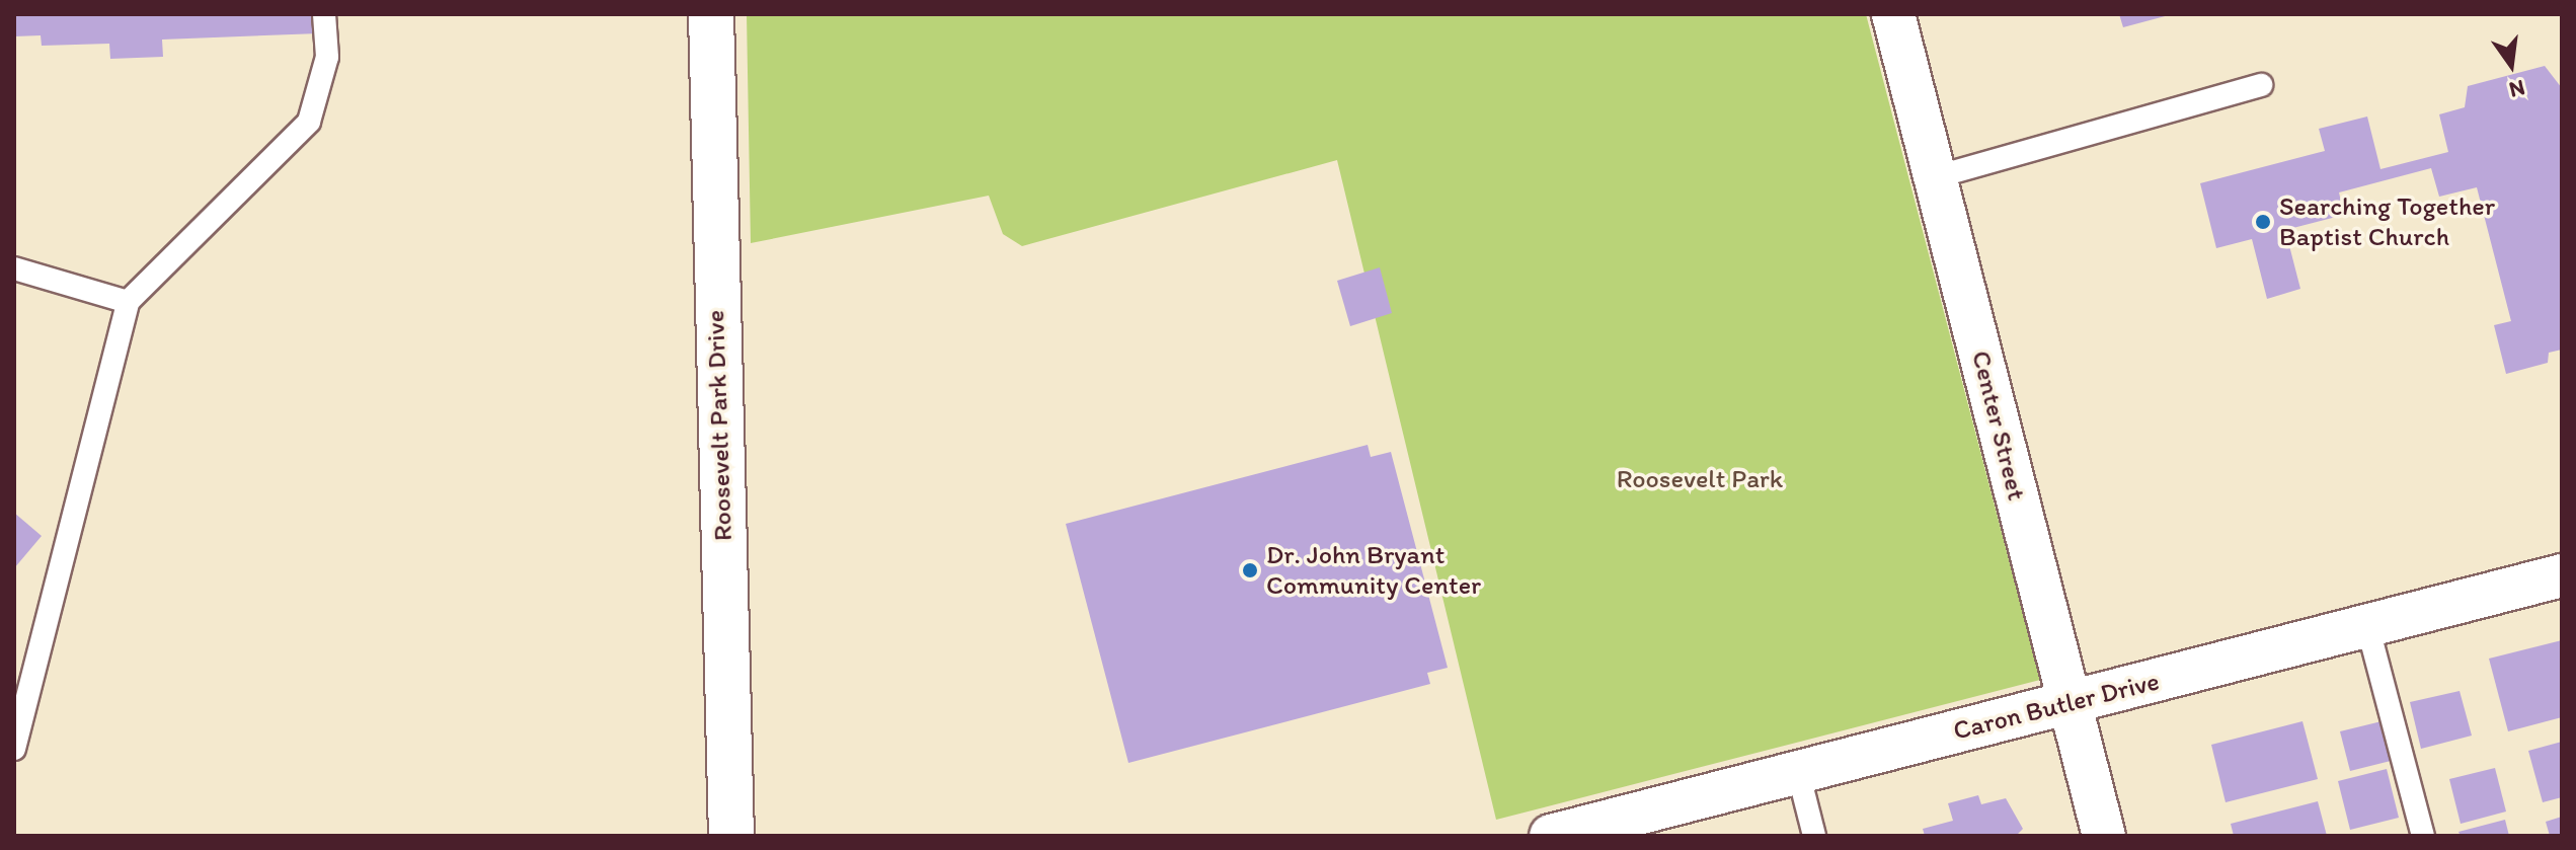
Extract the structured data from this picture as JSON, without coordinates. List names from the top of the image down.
{
  "streets": {
    "street": ["Roosevelt Park Drive", "Center Street", "Caron Butler Drive"]
  },
  "crossings": [
    ["Center Street", "Caron Butler Drive"]
  ],
  "parks": ["Roosevelt Park"],
  "places": ["Searching Together Baptist Church", "Dr. John Bryant Community Center"],
  "north": "bottom"
}
